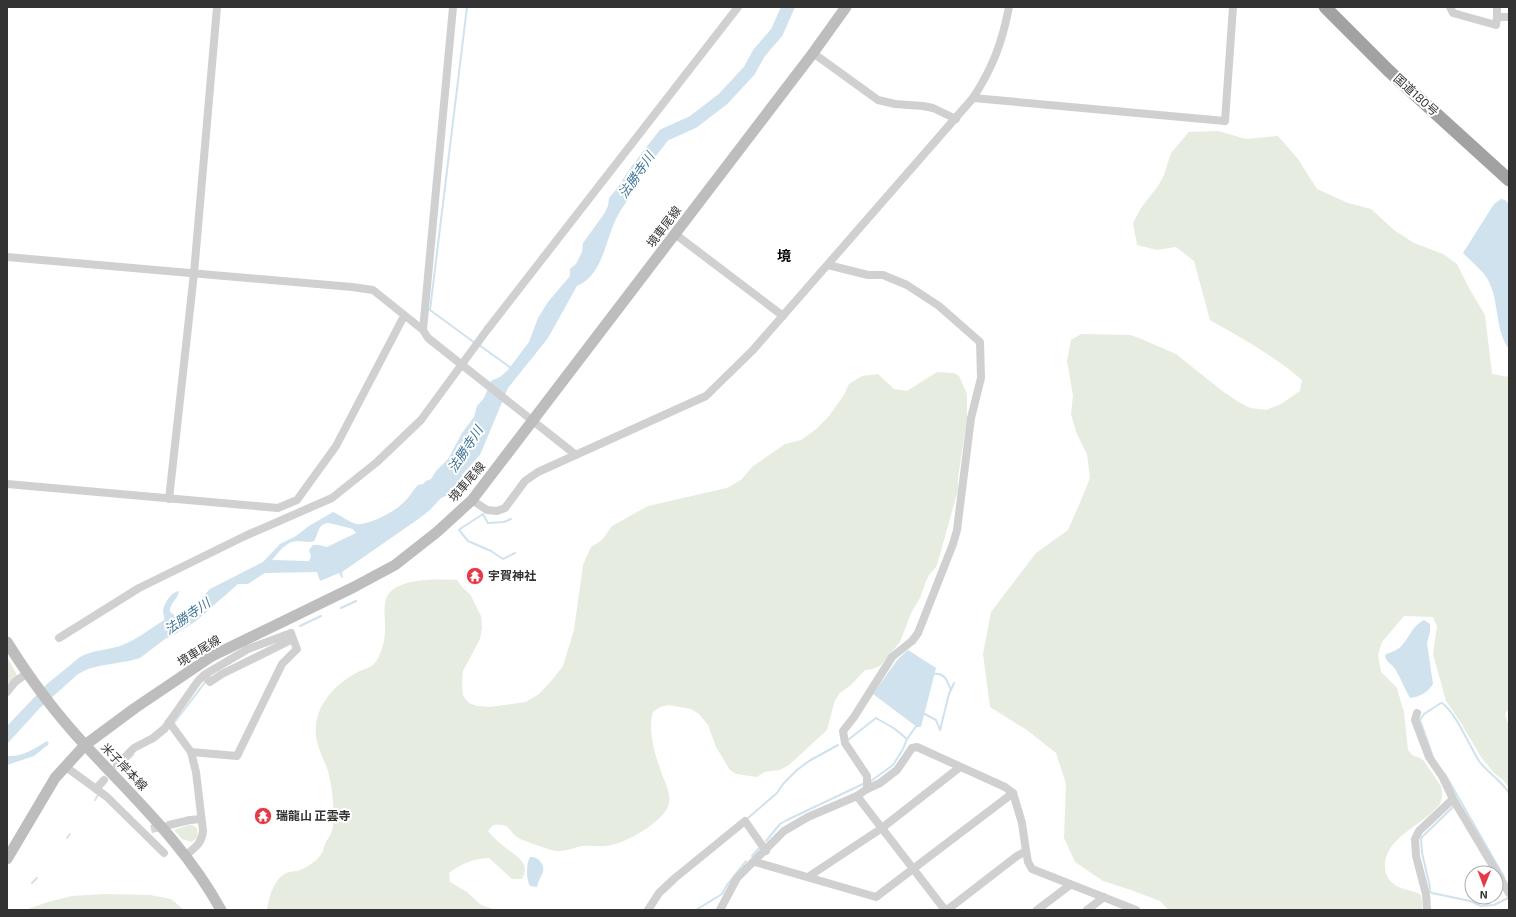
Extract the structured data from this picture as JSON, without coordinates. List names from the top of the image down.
{
  "streets": {
    "highway": ["国道180号"],
    "main road": ["境車尾線", "米子岸本線"]
  },
  "crossings": [
    ["境車尾線", "米子岸本線"]
  ],
  "districts": ["境"],
  "water": ["法勝寺川"],
  "places": {
    "temple": ["宇賀神社", "瑞龍山 正雲寺"]
  },
  "north": "bottom"
}
